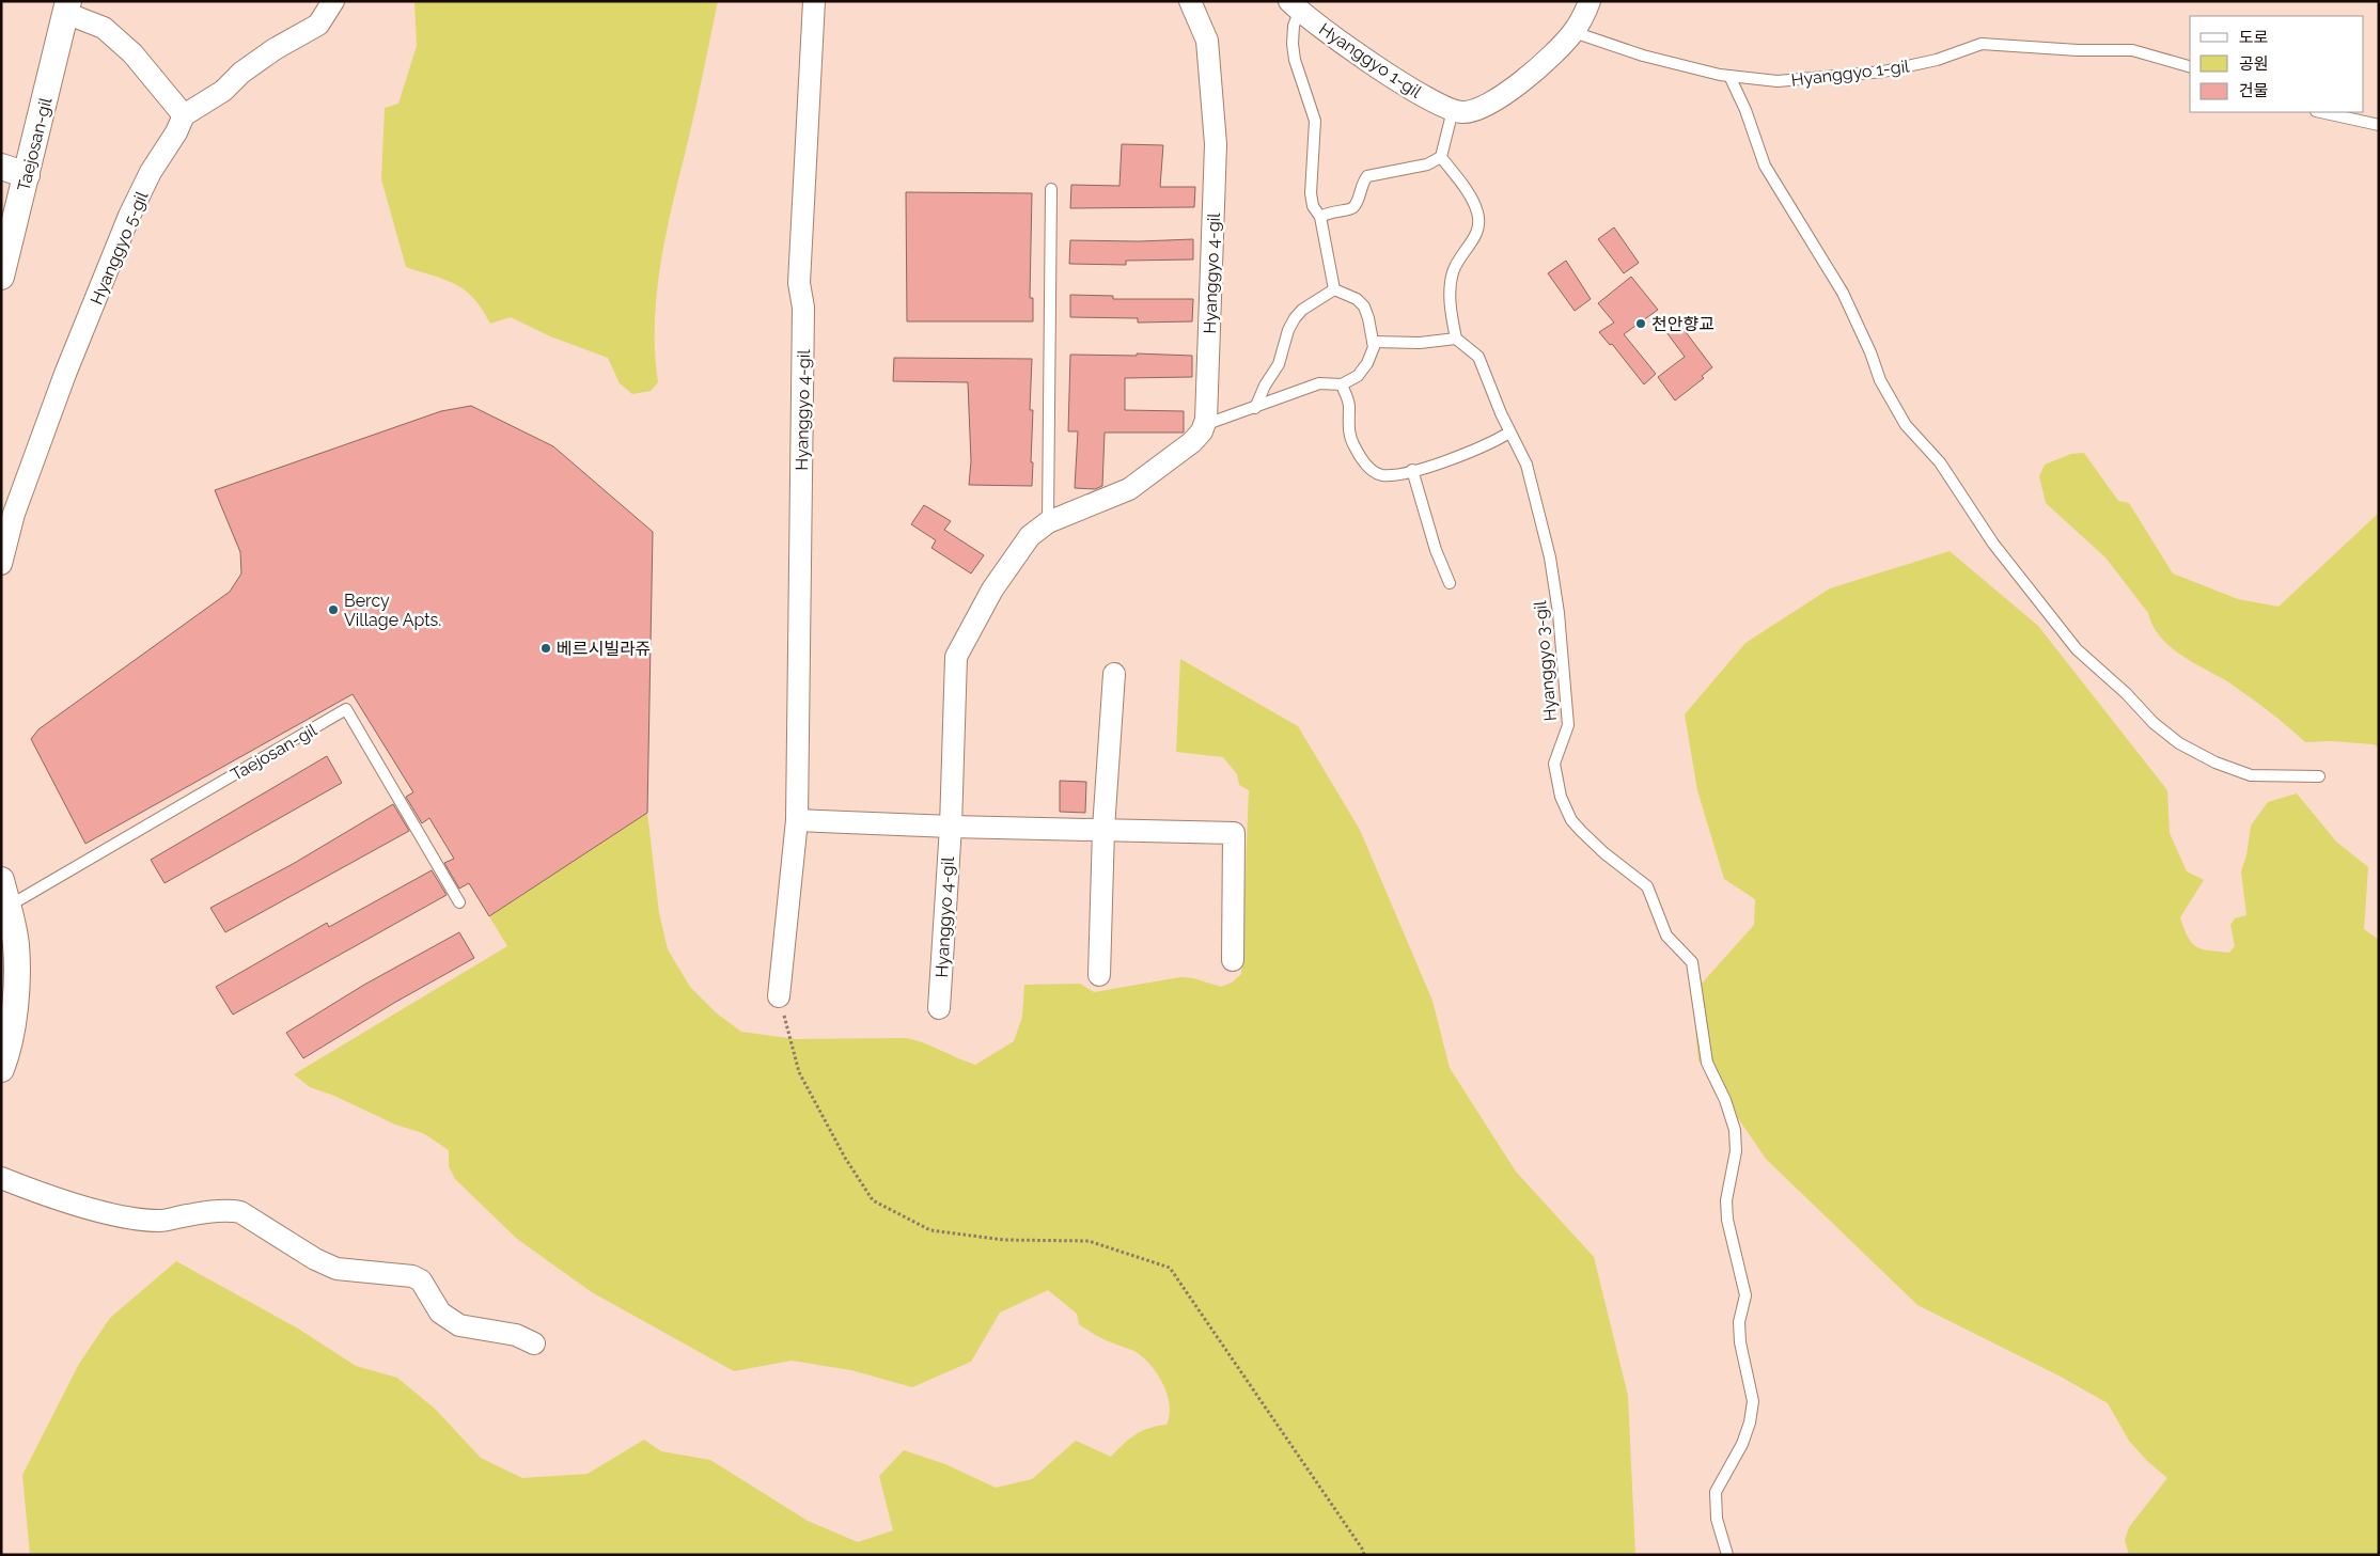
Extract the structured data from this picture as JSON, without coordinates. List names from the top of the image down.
{
  "streets": {
    "street": [
      "Hyanggyo 1-gil",
      "Taejosan-gil",
      "Hyanggyo 5-gil",
      "Hyanggyo 4-gil"
    ],
    "lane": ["Hyanggyo 3-gil"]
  },
  "crossings": [
    ["Taejosan-gil", "Hyanggyo 5-gil"]
  ],
  "places": ["천안향교", "Bercy Village Apts.", "베르시빌라쥬"],
  "legend": ["도로", "공원", "건물"]
}
